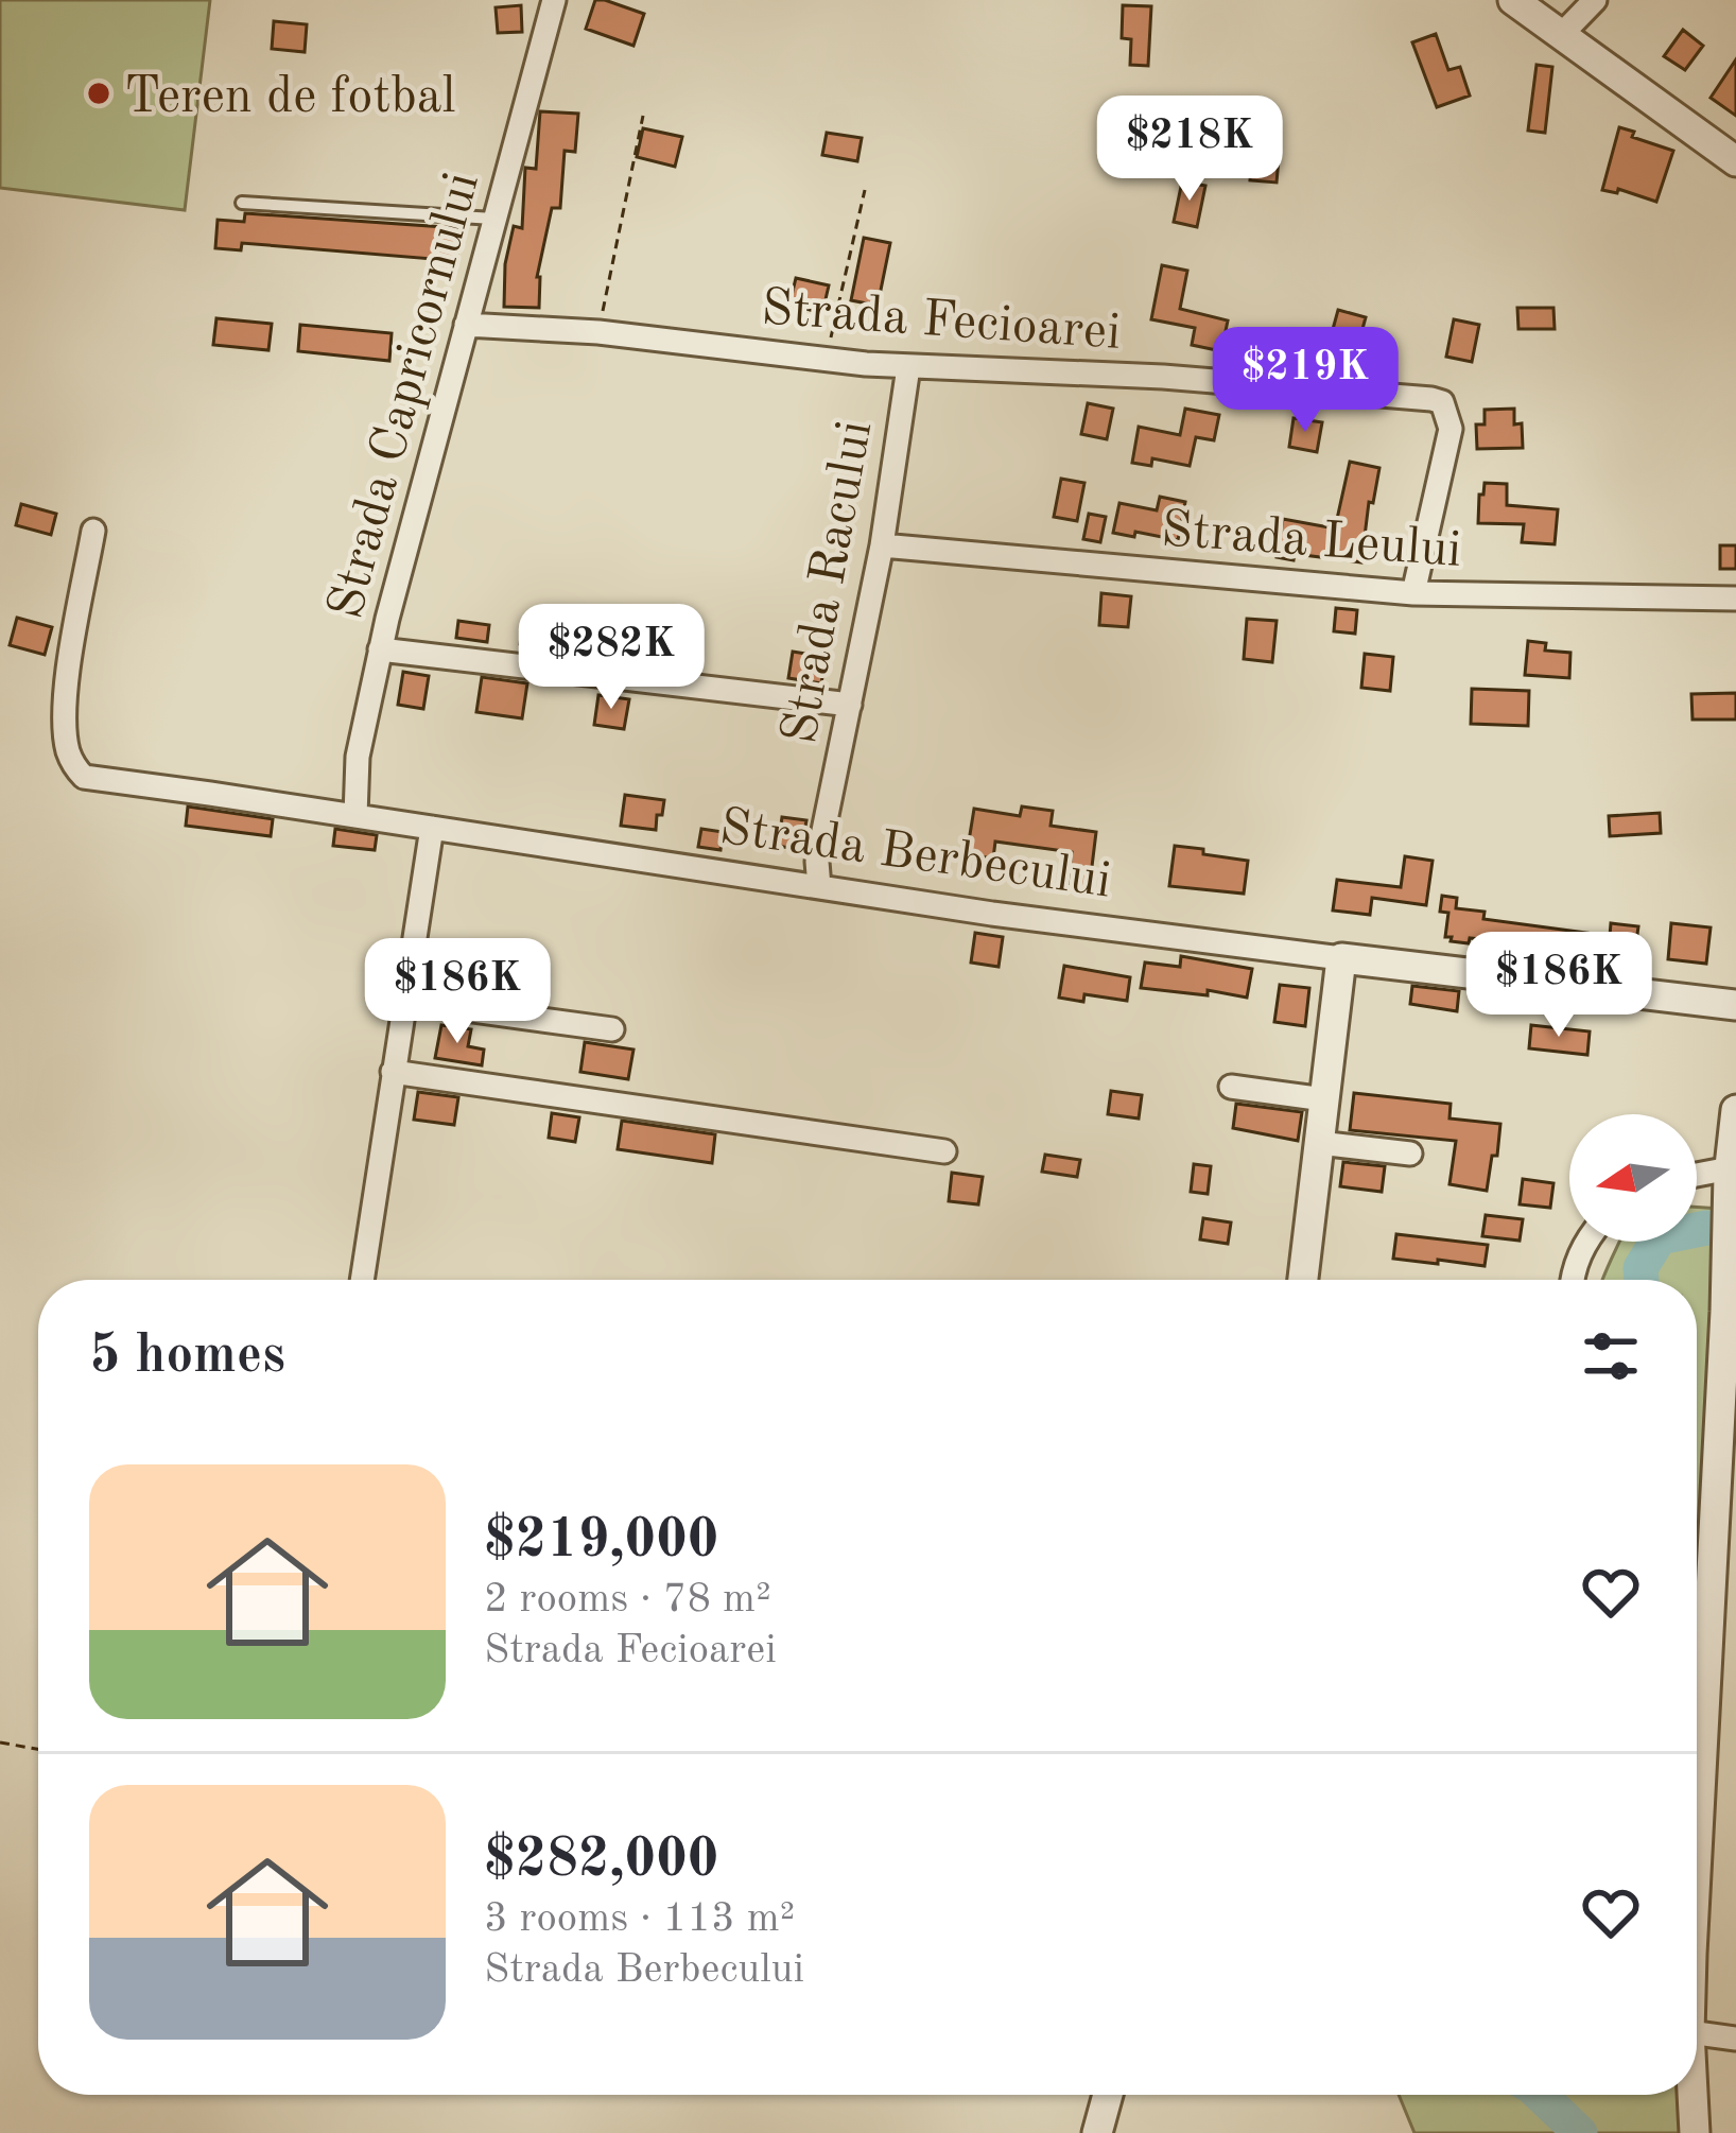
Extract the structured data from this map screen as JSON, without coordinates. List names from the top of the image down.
{
  "streets": {
    "street": [
      "Strada Fecioarei",
      "Strada Capricornului",
      "Strada Leului",
      "Strada Racului",
      "Strada Berbecului"
    ]
  },
  "crossings": [
    ["Strada Fecioarei", "Strada Capricornului"],
    ["Strada Fecioarei", "Strada Leului"],
    ["Strada Fecioarei", "Strada Racului"],
    ["Strada Capricornului", "Strada Berbecului"],
    ["Strada Leului", "Strada Racului"],
    ["Strada Racului", "Strada Berbecului"]
  ],
  "places": ["Teren de fotbal"],
  "north": "left",
  "page": {
    "price": [
      "$218K",
      "$219K",
      "$282K",
      "$186K",
      "$186K"
    ],
    "heading": "5 homes",
    "list": [
      {
        "name": "$219,000",
        "note": "2 rooms · 78 m² · Strada Fecioarei"
      },
      {
        "name": "$282,000",
        "note": "3 rooms · 113 m² · Strada Berbecului"
      }
    ]
  }
}
